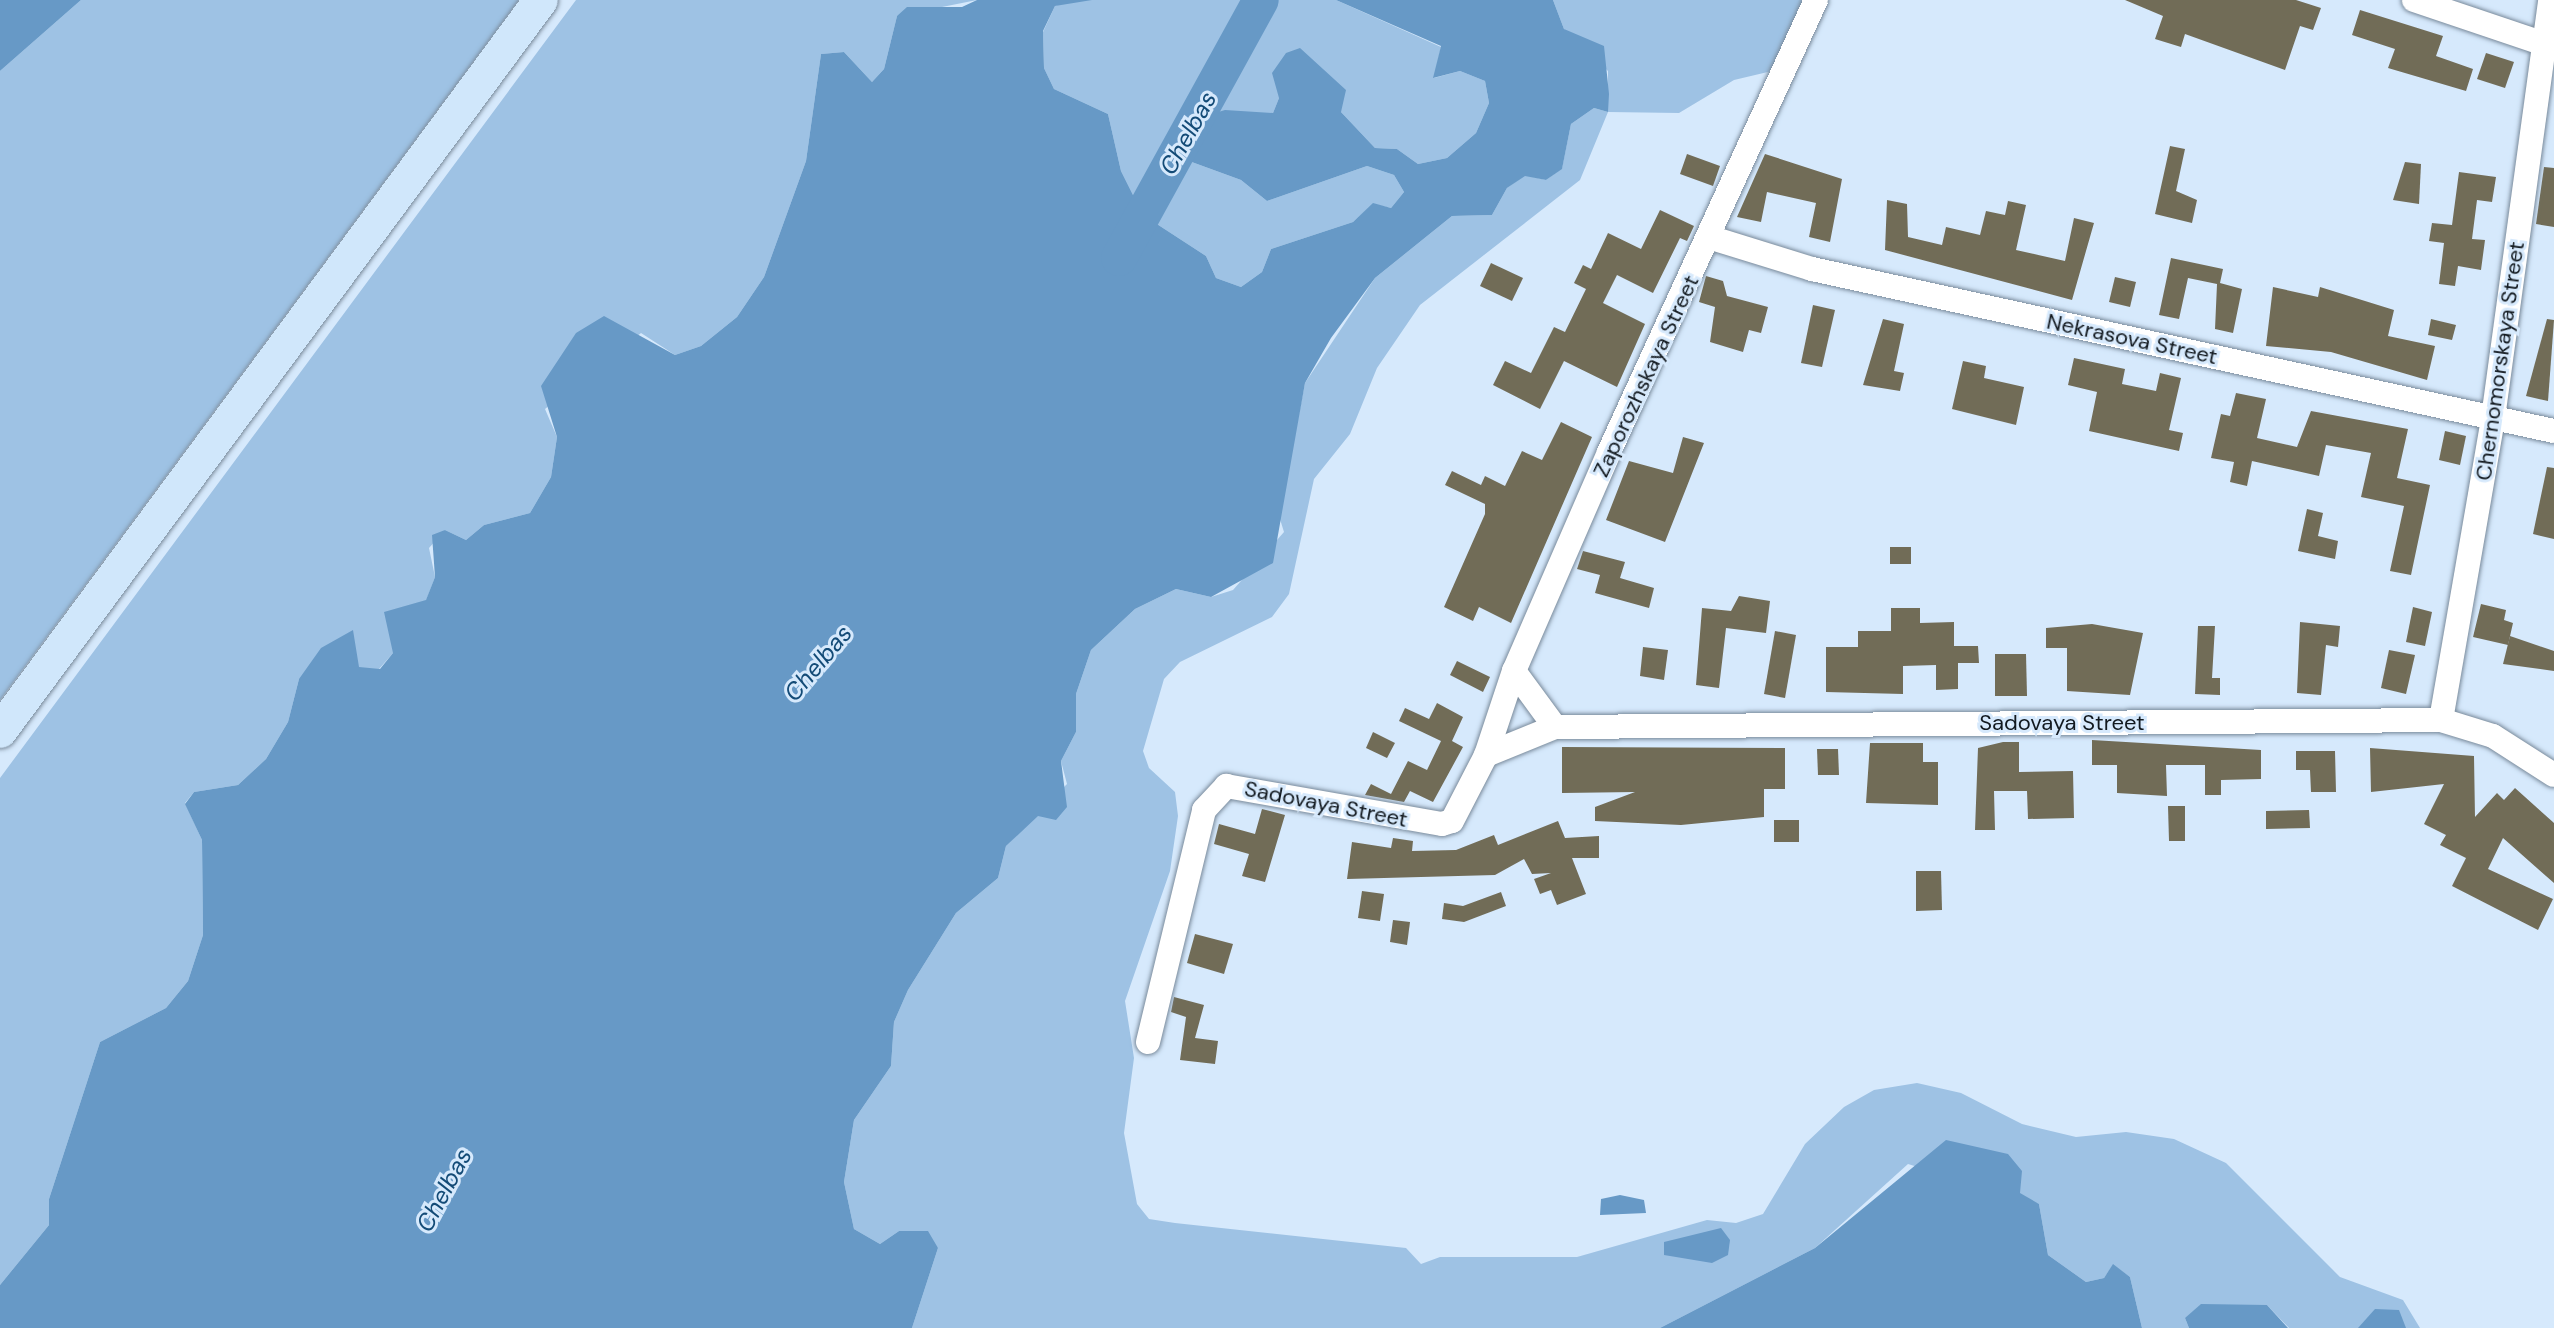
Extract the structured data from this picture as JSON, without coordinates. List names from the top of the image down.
{
  "streets": {
    "street": [
      "Nekrasova Street",
      "Chernomorskaya Street",
      "Zaporozhskaya Street",
      "Sadovaya Street"
    ]
  },
  "crossings": [
    ["Nekrasova Street", "Chernomorskaya Street"],
    ["Nekrasova Street", "Zaporozhskaya Street"],
    ["Chernomorskaya Street", "Sadovaya Street"],
    ["Zaporozhskaya Street", "Sadovaya Street"]
  ],
  "water": ["Chelbas"]
}
